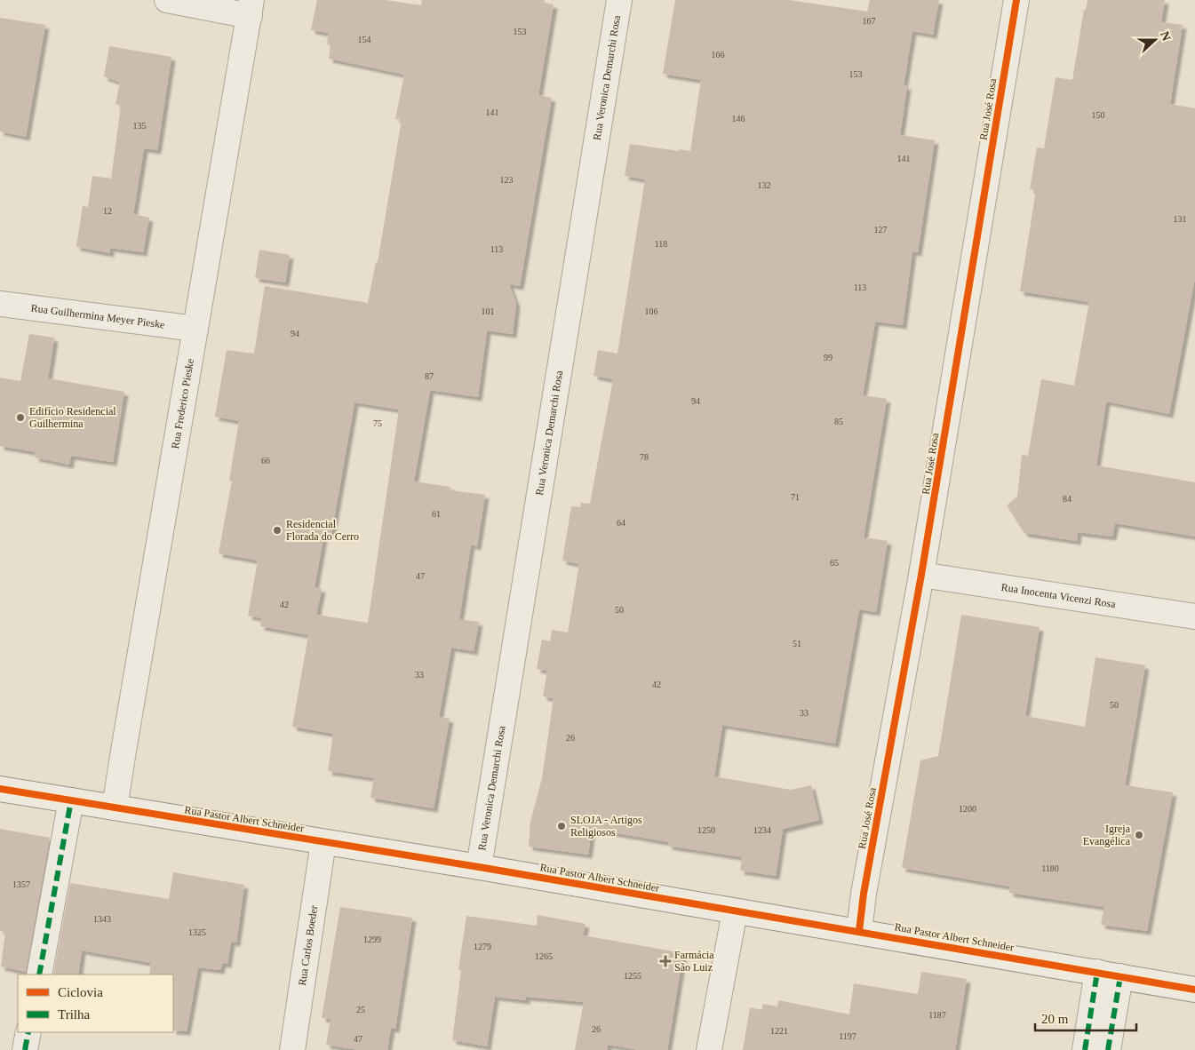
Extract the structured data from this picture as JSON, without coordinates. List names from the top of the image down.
{
  "streets": {
    "street": [
      "Rua Veronica Demarchi Rosa",
      "Rua José Rosa",
      "Rua Guilhermina Meyer Pieske",
      "Rua Frederico Pieske",
      "Rua Inocenta Vicenzi Rosa",
      "Rua Pastor Albert Schneider",
      "Rua Carlos Boeder"
    ]
  },
  "crossings": [
    ["Rua Veronica Demarchi Rosa", "Rua Pastor Albert Schneider"],
    ["Rua José Rosa", "Rua Inocenta Vicenzi Rosa"],
    ["Rua José Rosa", "Rua Pastor Albert Schneider"],
    ["Rua Guilhermina Meyer Pieske", "Rua Frederico Pieske"],
    ["Rua Frederico Pieske", "Rua Pastor Albert Schneider"],
    ["Rua Pastor Albert Schneider", "Rua Carlos Boeder"]
  ],
  "places": {
    "other": [
      "Edifício Residencial Guilhermina",
      "Residencial Florada do Cerro",
      "SLOJA - Artigos Religiosos",
      "Igreja Evangélica"
    ],
    "health": ["Farmácia São Luiz"]
  },
  "house_numbers": [
    "167",
    "153",
    "154",
    "166",
    "153",
    "141",
    "150",
    "146",
    "135",
    "141",
    "123",
    "132",
    "12",
    "131",
    "127",
    "118",
    "113",
    "113",
    "101",
    "106",
    "94",
    "99",
    "87",
    "94",
    "85",
    "75",
    "78",
    "66",
    "71",
    "84",
    "61",
    "64",
    "65",
    "47",
    "42",
    "50",
    "51",
    "33",
    "42",
    "50",
    "33",
    "26",
    "1200",
    "1250",
    "1234",
    "1180",
    "1357",
    "1343",
    "1325",
    "1299",
    "1279",
    "1265",
    "1255",
    "25",
    "1187",
    "26",
    "1221",
    "1197",
    "47"
  ],
  "legend": ["Ciclovia", "Trilha"],
  "scale_bar": "20 m",
  "north": "right"
}
